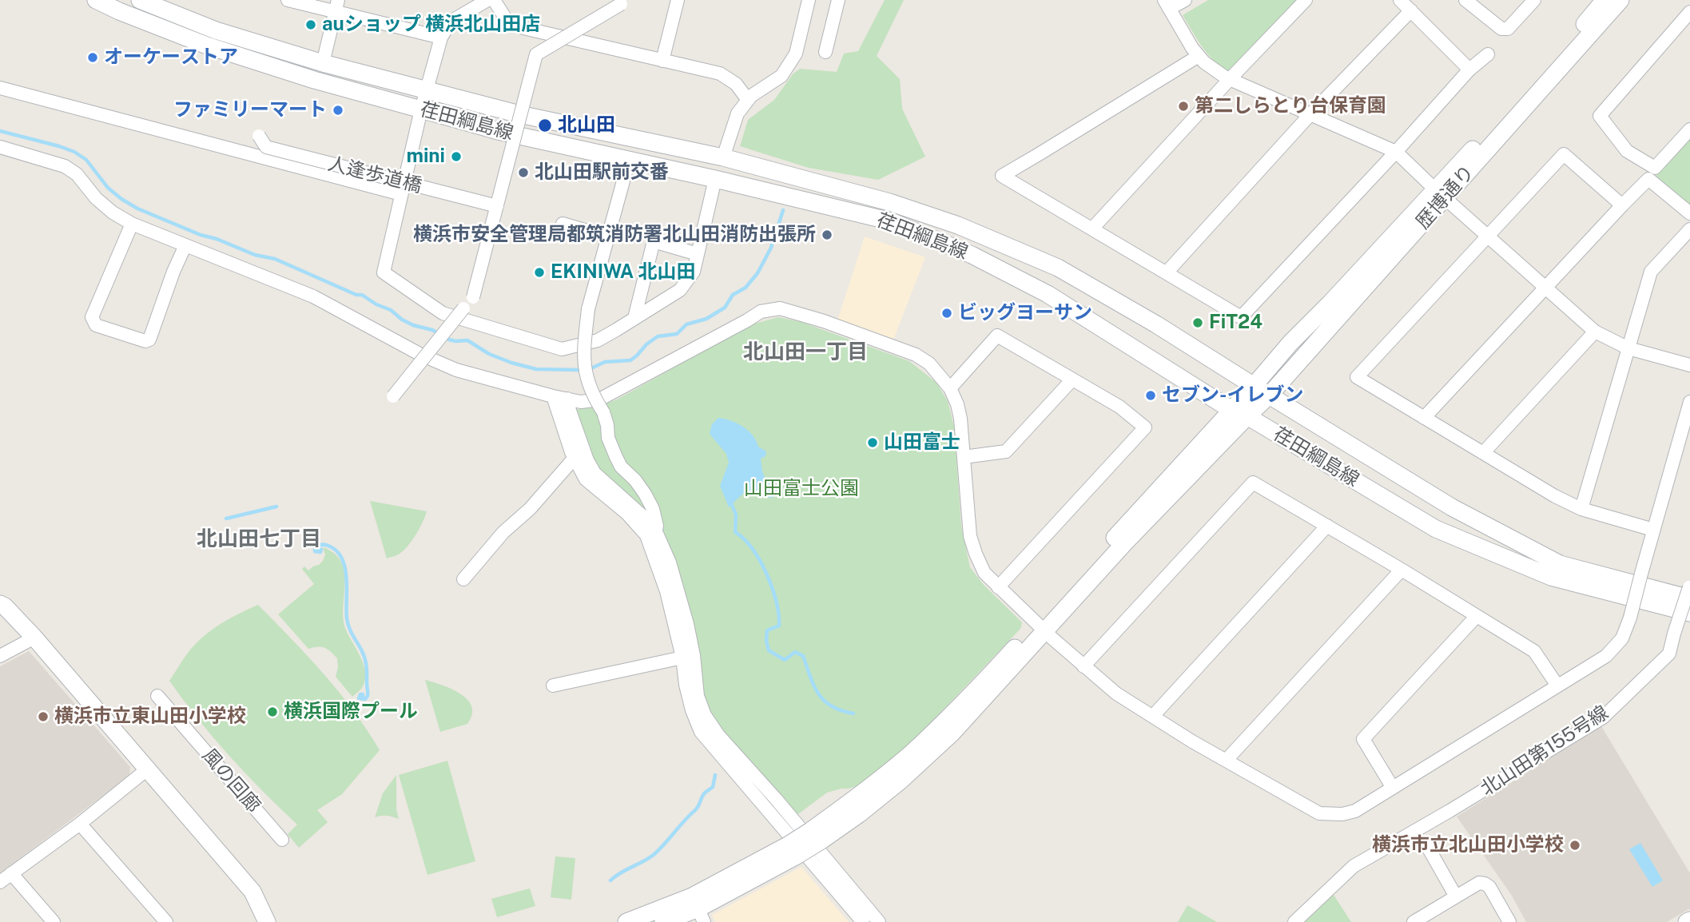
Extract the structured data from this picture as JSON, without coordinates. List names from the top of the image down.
{
  "streets": {
    "main road": ["荏田綱島線", "歴博通り"],
    "street": ["人逢歩道橋", "北山田第155号線", "風の回廊"]
  },
  "crossings": [
    ["荏田綱島線", "歴博通り"],
    ["荏田綱島線", "北山田第155号線"]
  ],
  "districts": ["北山田一丁目", "北山田七丁目"],
  "parks": ["山田富士公園"],
  "places": [
    "auショップ 横浜北山田店",
    "オーケーストア",
    "第二しらとり台保育園",
    "ファミリーマート",
    "北山田",
    "mini",
    "北山田駅前交番",
    "横浜市安全管理局都筑消防署北山田消防出張所",
    "EKINIWA 北山田",
    "ビッグヨーサン",
    "FiT24",
    "セブン-イレブン",
    "山田富士",
    "横浜国際プール",
    "横浜市立東山田小学校",
    "横浜市立北山田小学校"
  ]
}
